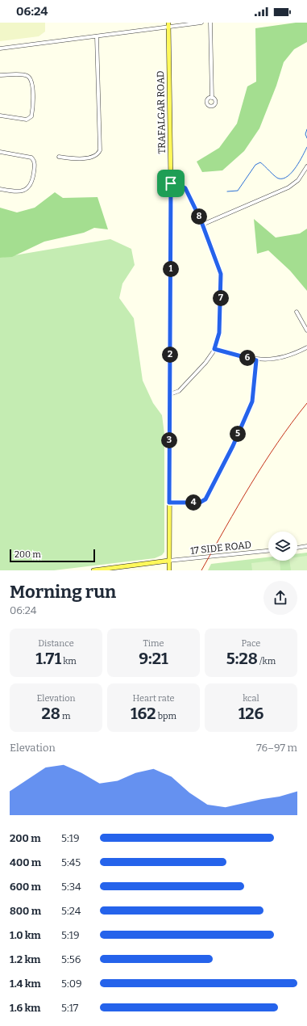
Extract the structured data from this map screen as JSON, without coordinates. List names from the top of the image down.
{
  "streets": {
    "main road": ["TRAFALGAR ROAD"],
    "street": ["17 SIDE ROAD"]
  },
  "crossings": [
    ["TRAFALGAR ROAD", "17 SIDE ROAD"]
  ],
  "scale_bar": "200 m",
  "page": {
    "status": "06:24",
    "pins": [
      "8",
      "1",
      "7",
      "2",
      "6",
      "5",
      "3",
      "4"
    ],
    "scale": "200 m",
    "heading": ["Morning run", "06:24"],
    "stats": [
      ["Distance", "1.71 km"],
      ["Time", "9:21"],
      ["Pace", "5:28 /km"],
      ["Elevation", "28 m"],
      ["Heart rate", "162 bpm"],
      ["kcal", "126"]
    ],
    "chart": ["Elevation", "76–97 m"],
    "list": [
      {
        "name": "200 m",
        "note": "5:19"
      },
      {
        "name": "400 m",
        "note": "5:45"
      },
      {
        "name": "600 m",
        "note": "5:34"
      },
      {
        "name": "800 m",
        "note": "5:24"
      },
      {
        "name": "1.0 km",
        "note": "5:19"
      },
      {
        "name": "1.2 km",
        "note": "5:56"
      },
      {
        "name": "1.4 km",
        "note": "5:09"
      },
      {
        "name": "1.6 km",
        "note": "5:17"
      }
    ]
  }
}
